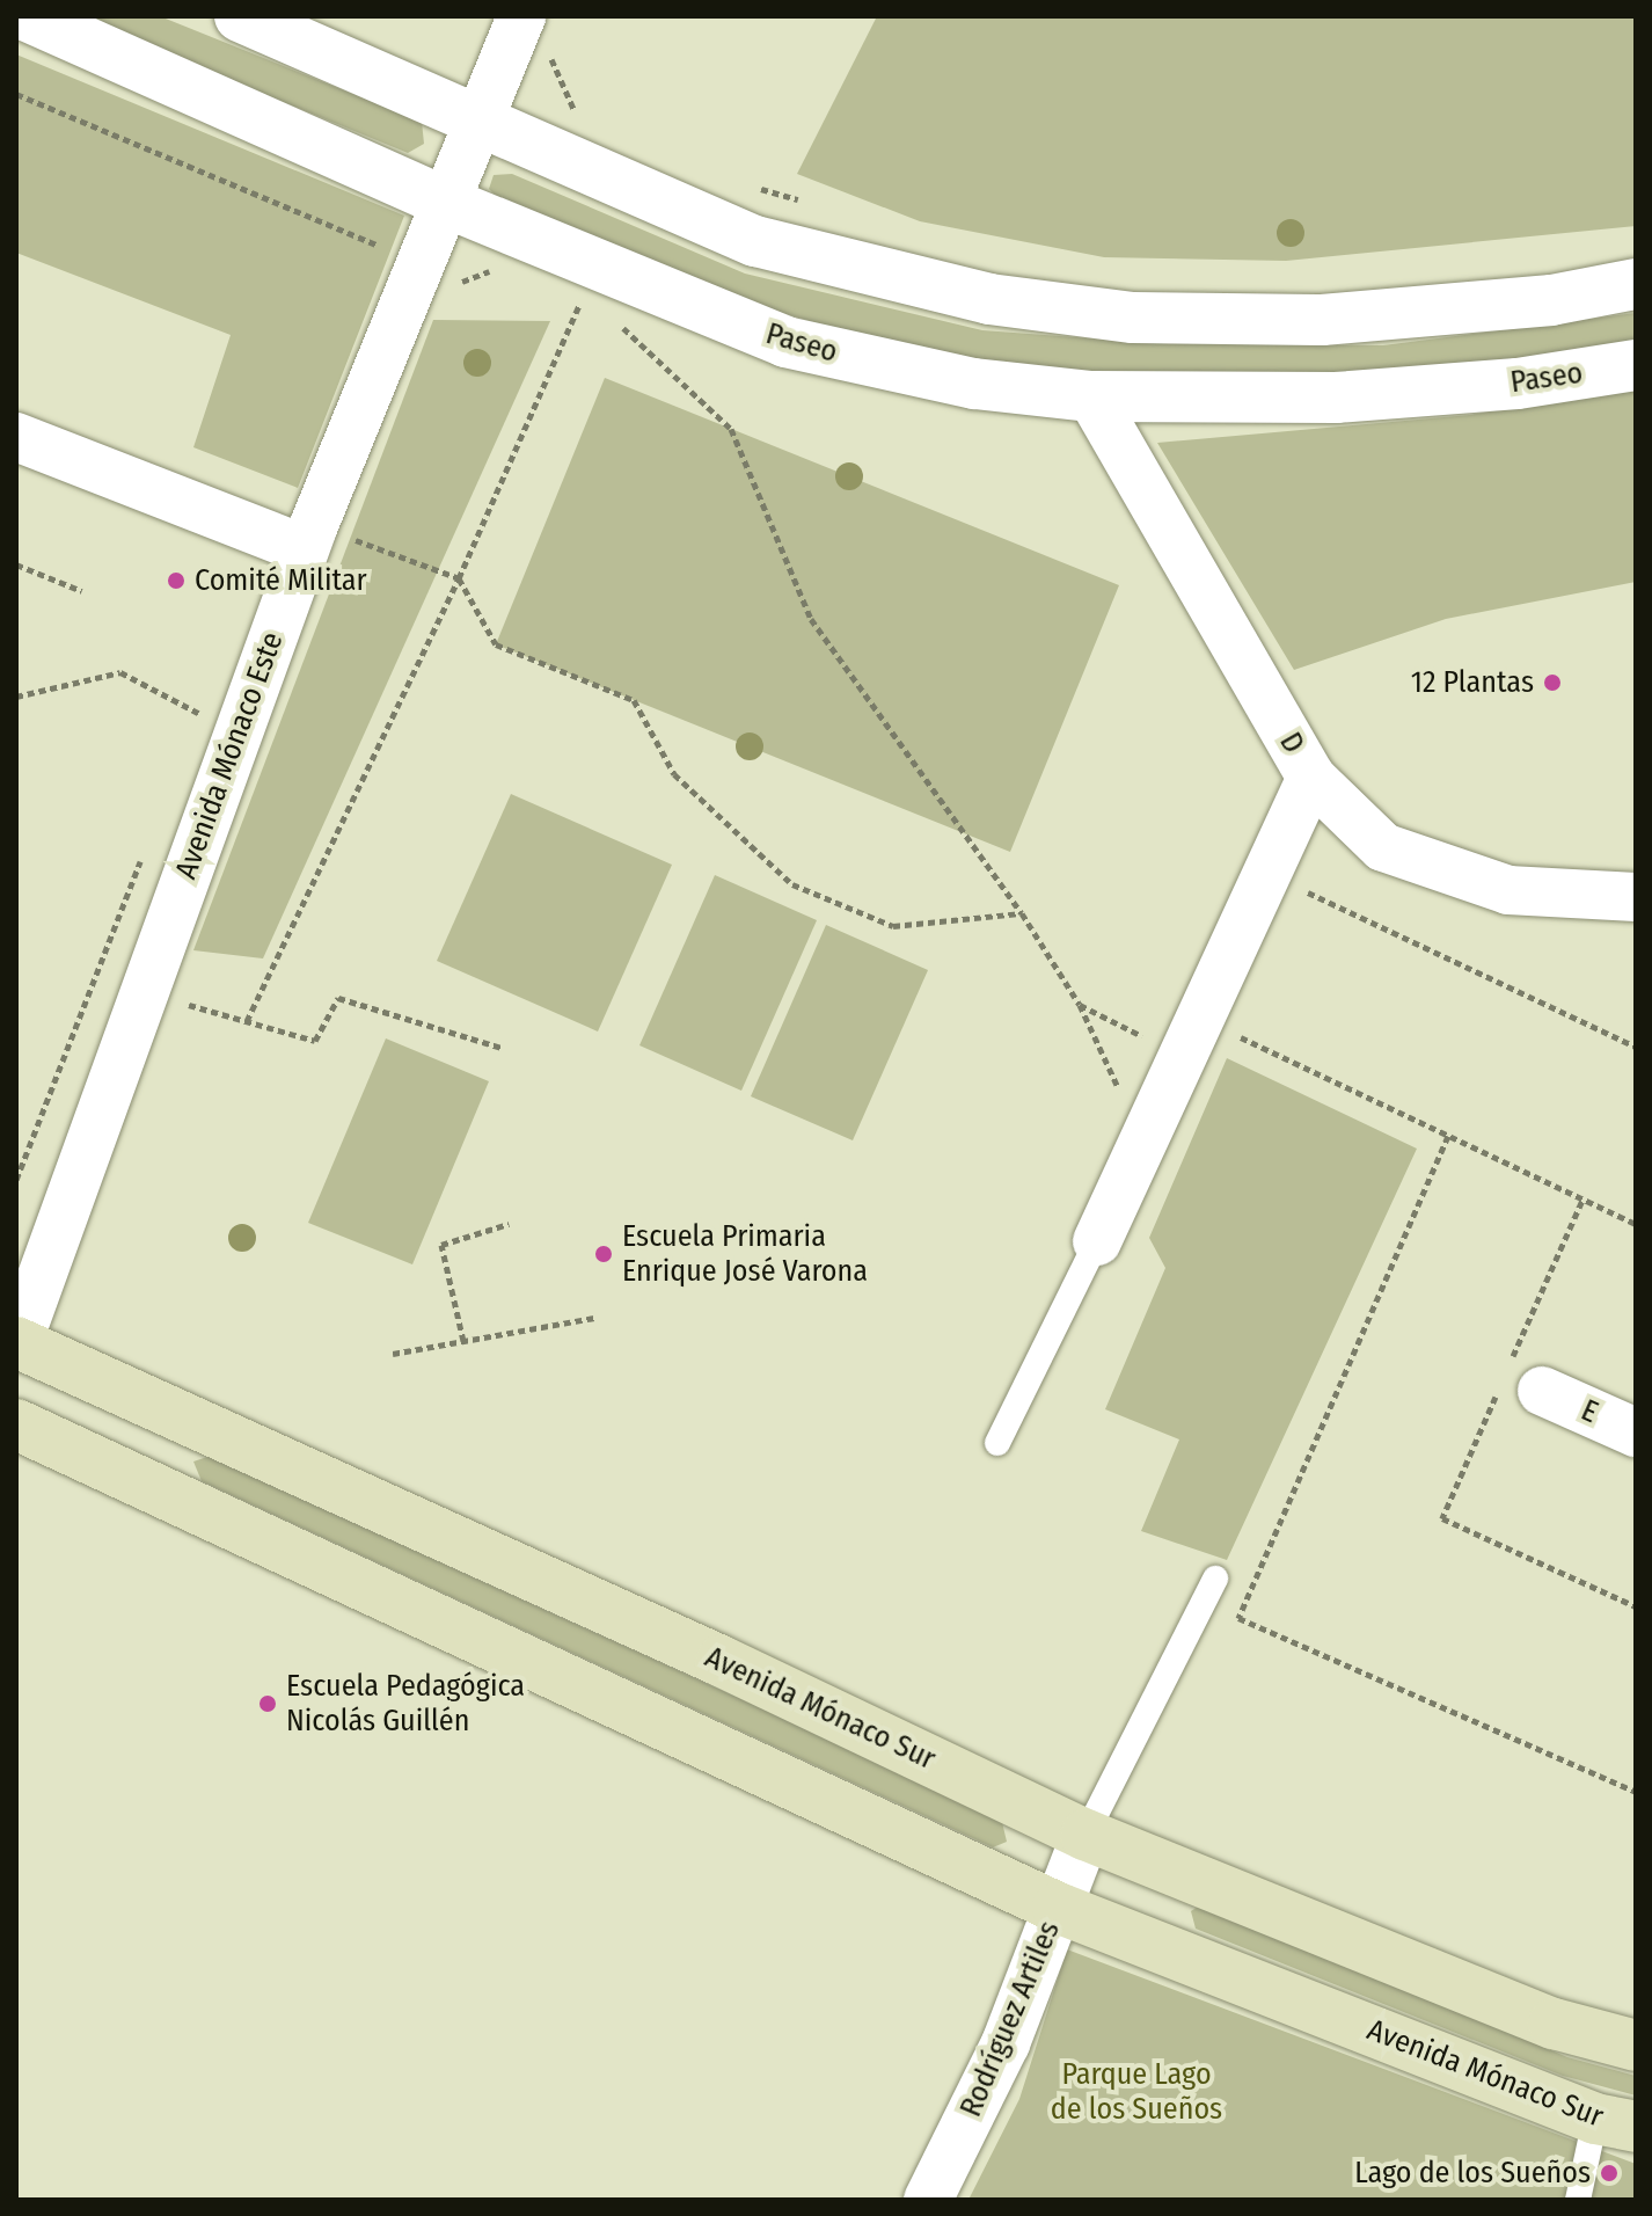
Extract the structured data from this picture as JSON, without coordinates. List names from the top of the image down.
{
  "streets": {
    "main road": ["Avenida Mónaco Sur"],
    "street": [
      "Paseo",
      "D",
      "Avenida Mónaco Este",
      "E",
      "Rodríguez Artiles"
    ]
  },
  "crossings": [
    ["Paseo", "D"],
    ["Paseo", "Avenida Mónaco Este"],
    ["Avenida Mónaco Este", "Avenida Mónaco Sur"],
    ["Avenida Mónaco Sur", "Rodríguez Artiles"]
  ],
  "parks": ["Parque Lago de los Sueños"],
  "places": [
    "Comité Militar",
    "12 Plantas",
    "Escuela Primaria Enrique José Varona",
    "Escuela Pedagógica Nicolás Guillén",
    "Lago de los Sueños"
  ]
}
